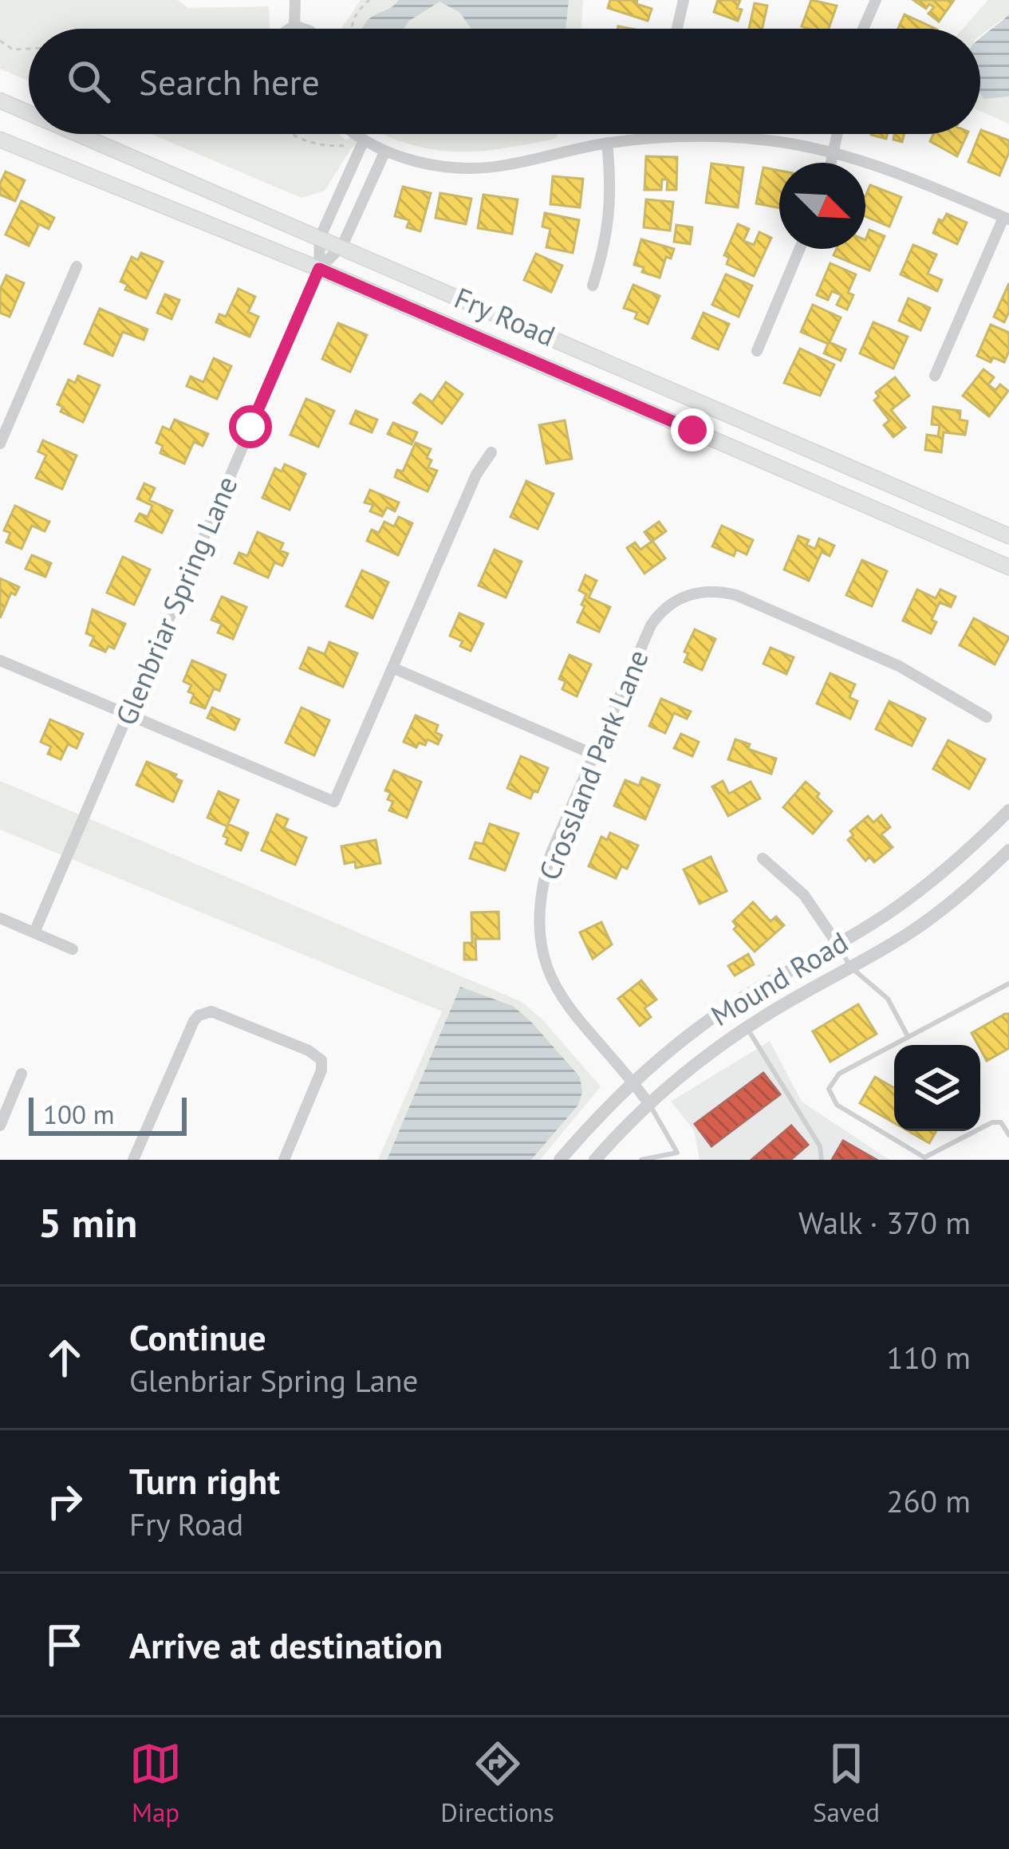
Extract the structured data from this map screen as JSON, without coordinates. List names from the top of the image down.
{
  "streets": {
    "main road": ["Fry Road"],
    "street": ["Glenbriar Spring Lane", "Crossland Park Lane", "Mound Road"]
  },
  "crossings": [
    ["Fry Road", "Glenbriar Spring Lane"],
    ["Crossland Park Lane", "Mound Road"]
  ],
  "scale_bar": "100 m",
  "north": "bottom right",
  "page": {
    "search": "Search here",
    "scale": "100 m",
    "heading": ["5 min", "Walk · 370 m"],
    "list": [
      ["Continue", "Glenbriar Spring Lane", "110 m"],
      ["Turn right", "Fry Road", "260 m"],
      "Arrive at destination"
    ],
    "nav": ["Map", "Directions", "Saved"]
  }
}
